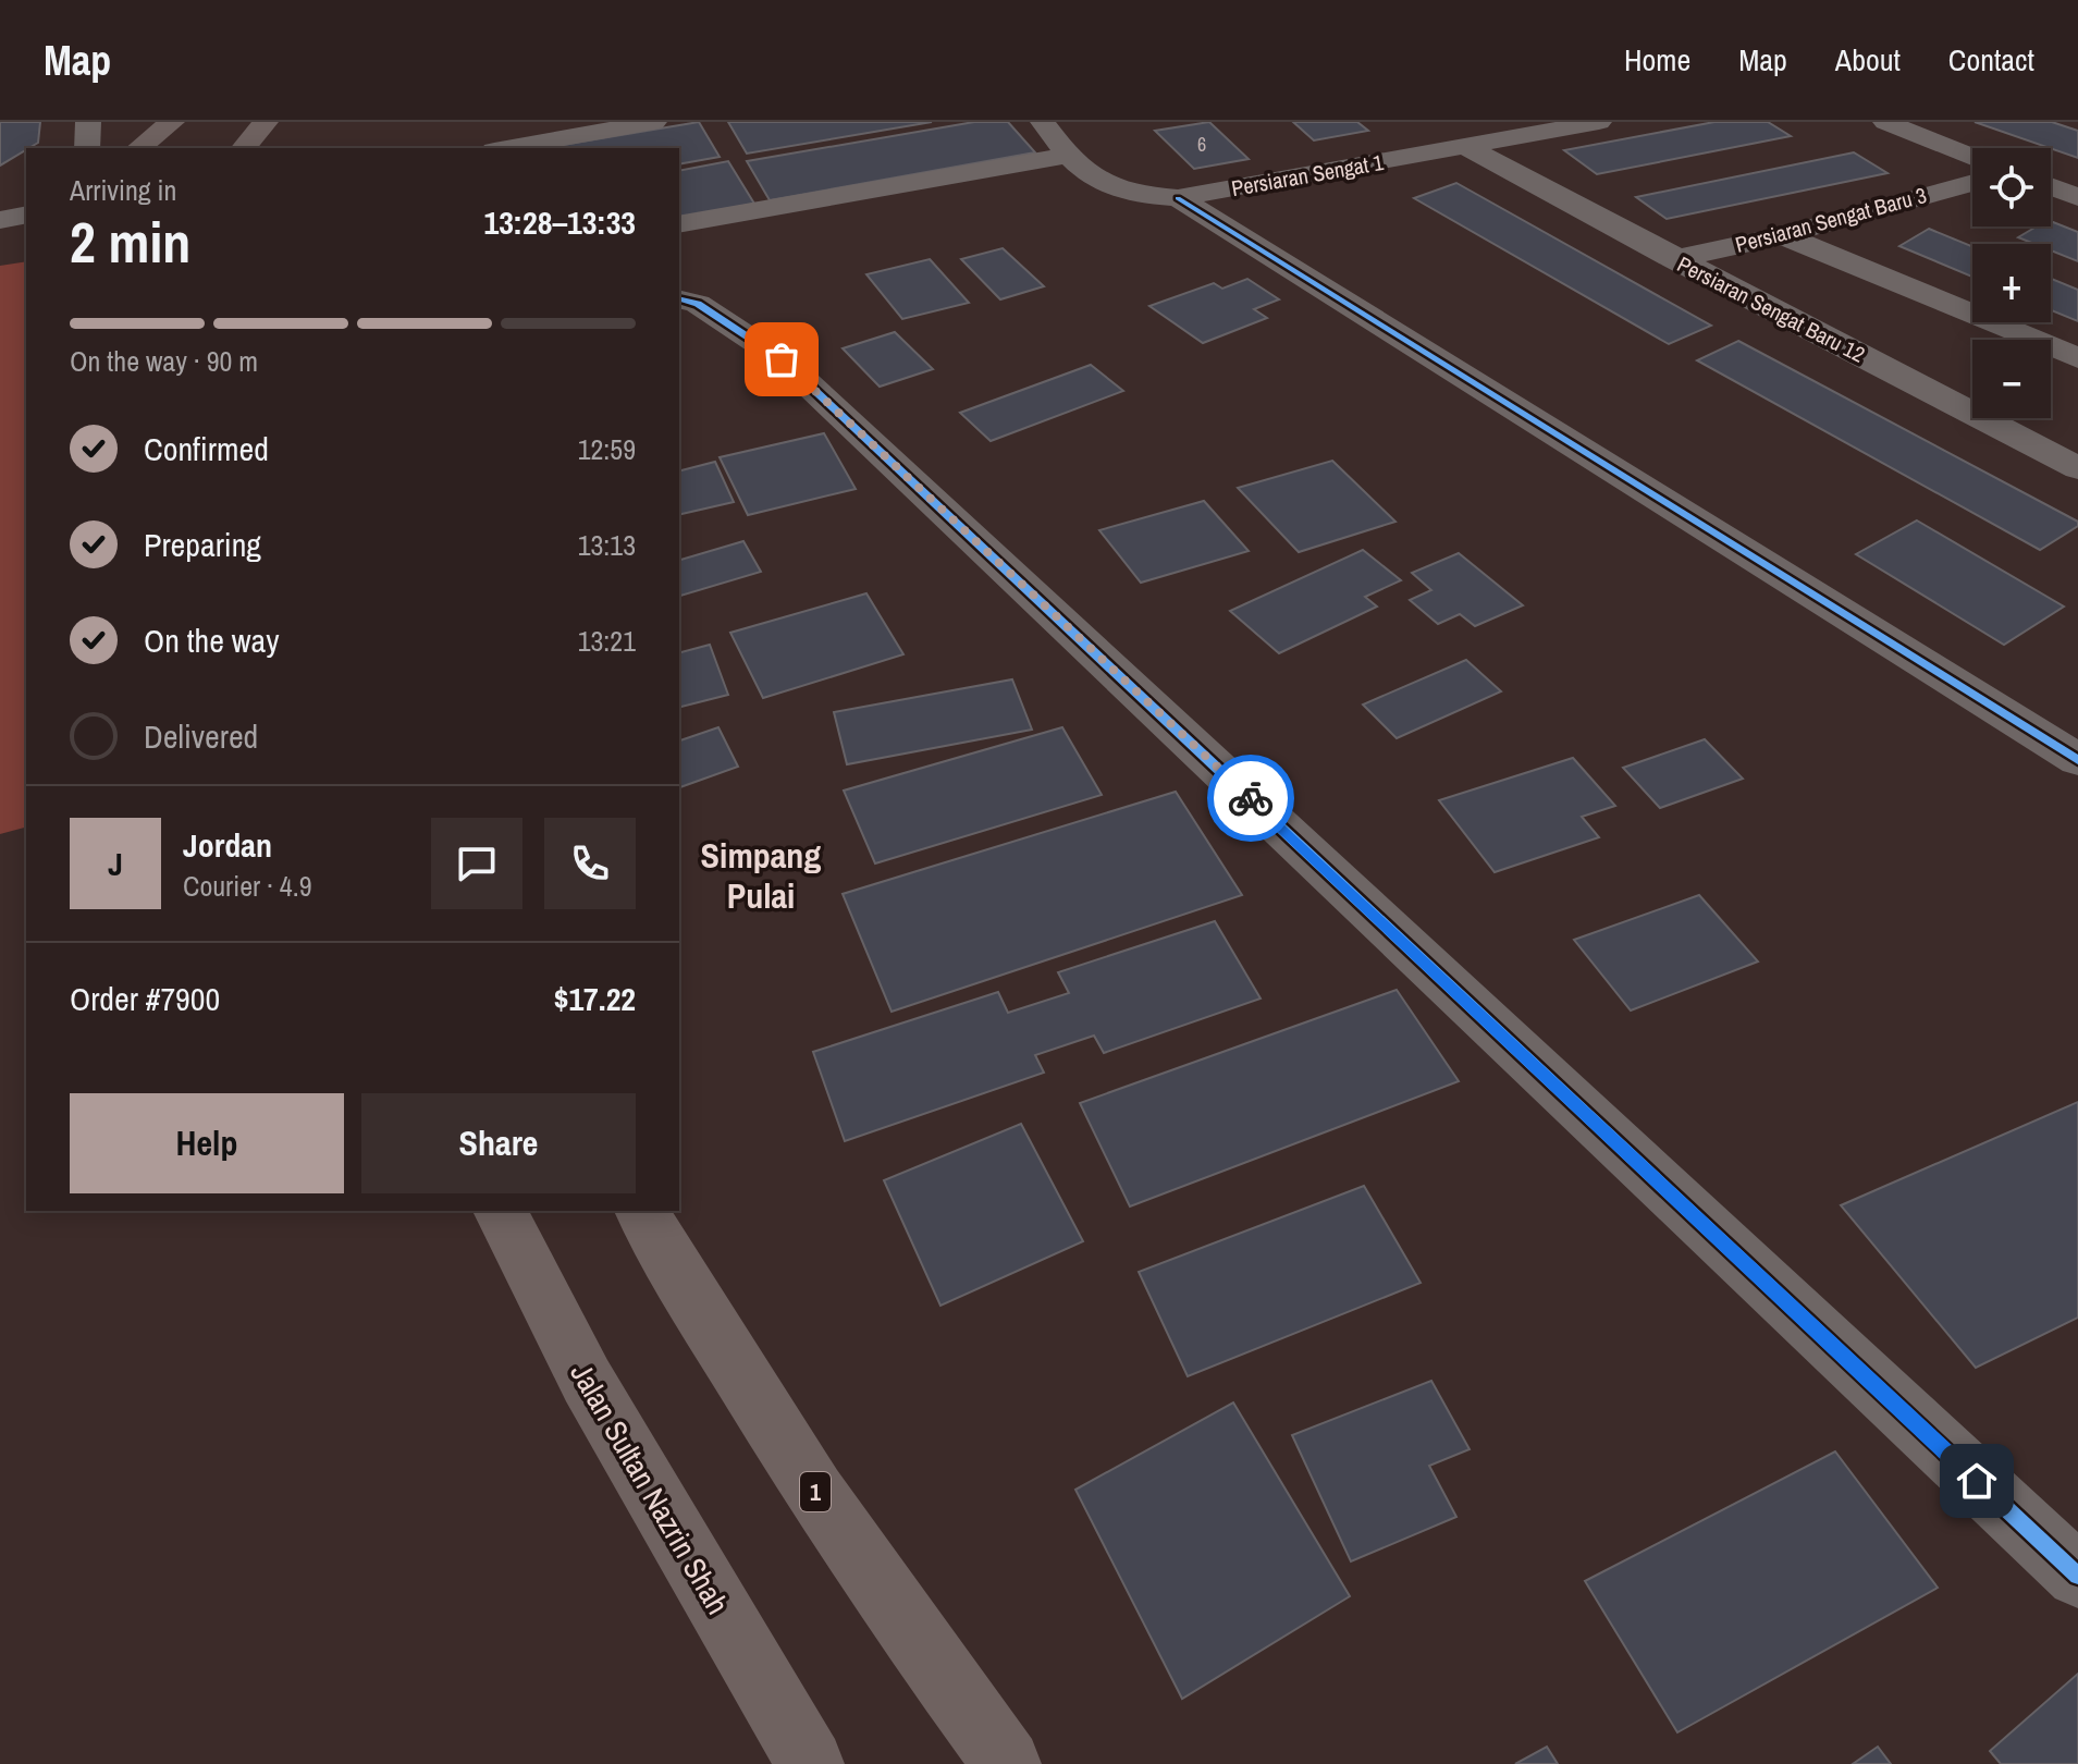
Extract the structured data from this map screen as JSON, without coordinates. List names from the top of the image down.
{
  "streets": {
    "highway": ["Jalan Sultan Nazrin Shah", "1"],
    "street": ["Persiaran Sengat 1", "Persiaran Sengat Baru 3", "Persiaran Sengat Baru 12"]
  },
  "crossings": [
    ["Persiaran Sengat 1", "Persiaran Sengat Baru 12"],
    ["Persiaran Sengat Baru 3", "Persiaran Sengat Baru 12"]
  ],
  "districts": ["Simpang Pulai"],
  "house_numbers": ["6"],
  "page": {
    "header": "Map",
    "nav": [
      "Home",
      "Map",
      "About",
      "Contact"
    ],
    "map_buttons": ["+", "−"],
    "heading": ["2 min", "Arriving in", "13:28–13:33"],
    "panel": [
      "Jordan",
      "Courier · 4.9",
      "Order #7900",
      "$17.22"
    ],
    "bar": "On the way · 90 m",
    "list": [
      ["Confirmed", "12:59"],
      ["Preparing", "13:13"],
      ["On the way", "13:21"],
      "Delivered"
    ],
    "round": "J",
    "buttons": ["Help", "Share"]
  }
}
